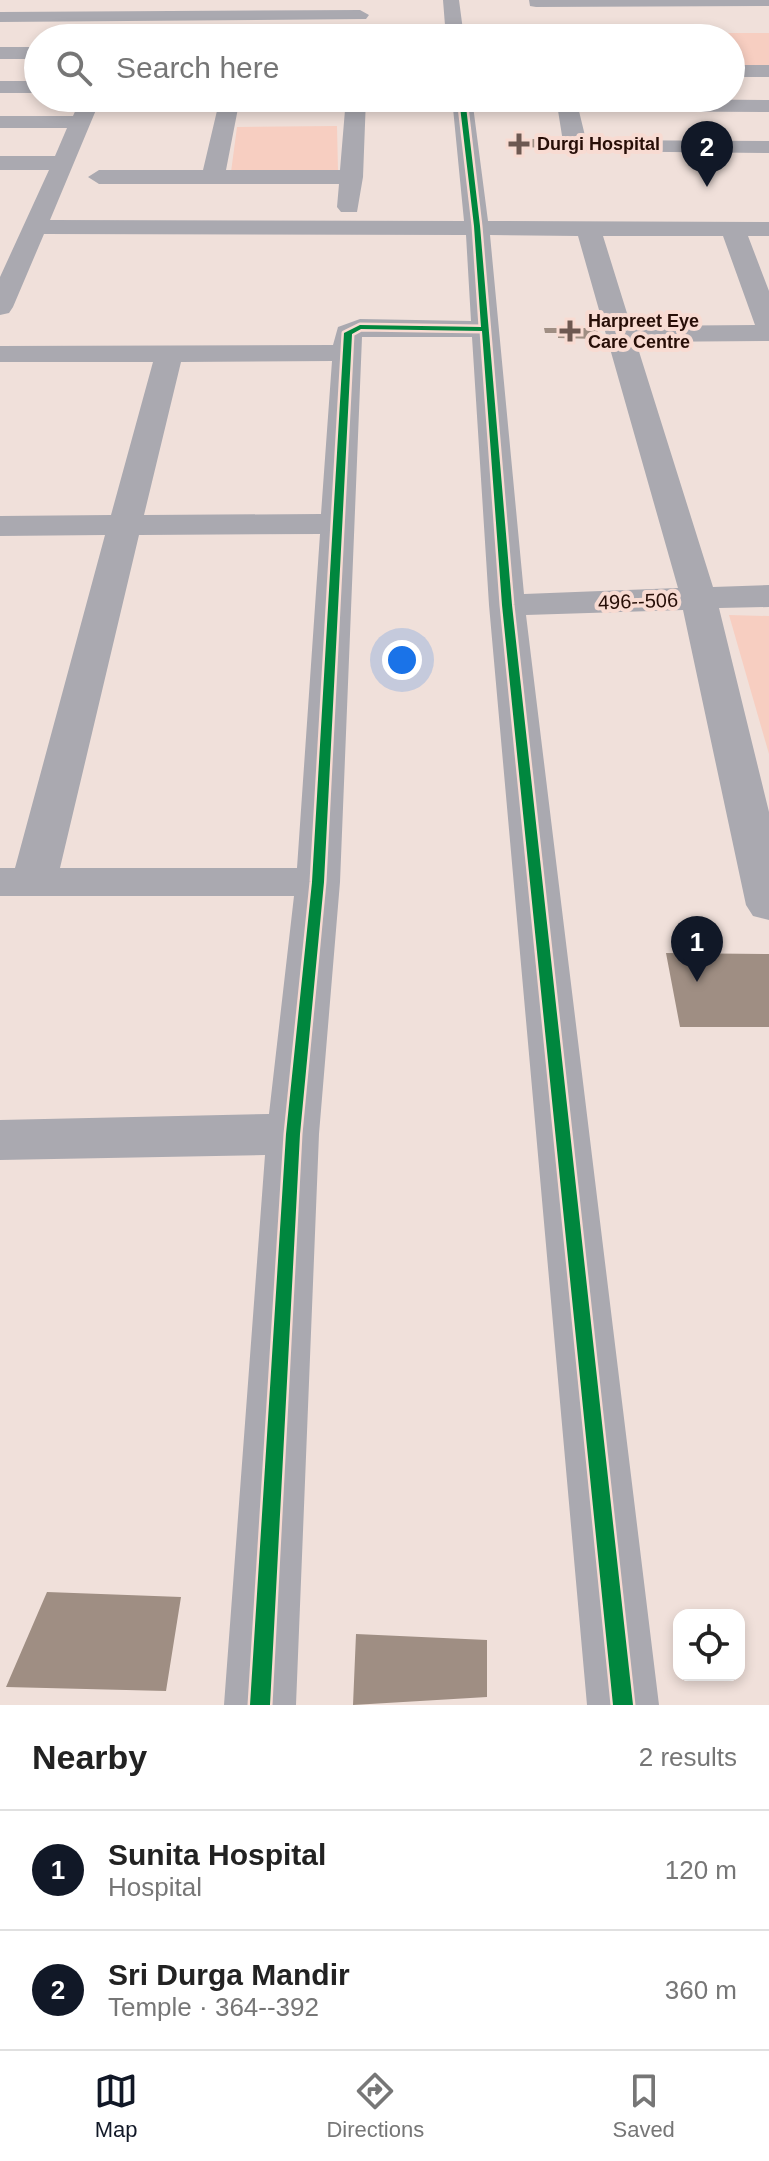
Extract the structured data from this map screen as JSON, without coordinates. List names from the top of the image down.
{
  "streets": {
    "street": ["496--506"]
  },
  "places": {
    "health": ["Durgi Hospital", "Harpreet Eye Care Centre"]
  },
  "page": {
    "search": "Search here",
    "pins": ["2", "1"],
    "heading": ["Nearby", "2 results"],
    "list": [
      {
        "mark": "1",
        "name": "Sunita Hospital",
        "note": "Hospital",
        "value": "120 m"
      },
      {
        "mark": "2",
        "name": "Sri Durga Mandir",
        "note": "Temple · 364--392",
        "value": "360 m"
      }
    ],
    "nav": ["Map", "Directions", "Saved"]
  }
}
